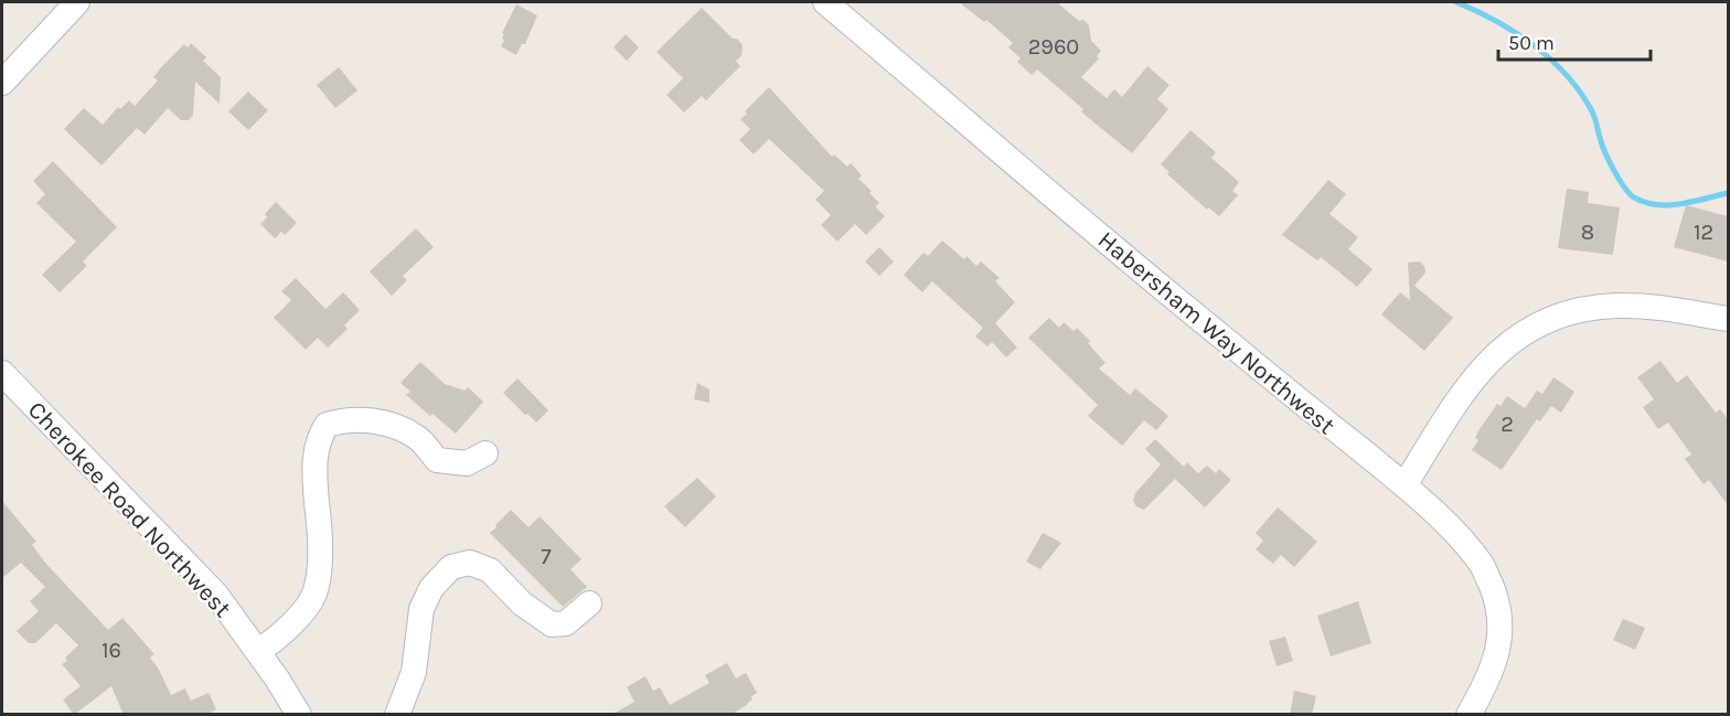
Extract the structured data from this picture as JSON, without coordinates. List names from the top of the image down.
{
  "streets": {
    "street": ["Habersham Way Northwest", "Cherokee Road Northwest"]
  },
  "house_numbers": [
    "2960",
    "8",
    "12",
    "2",
    "7",
    "16"
  ],
  "scale_bar": "50 m"
}
